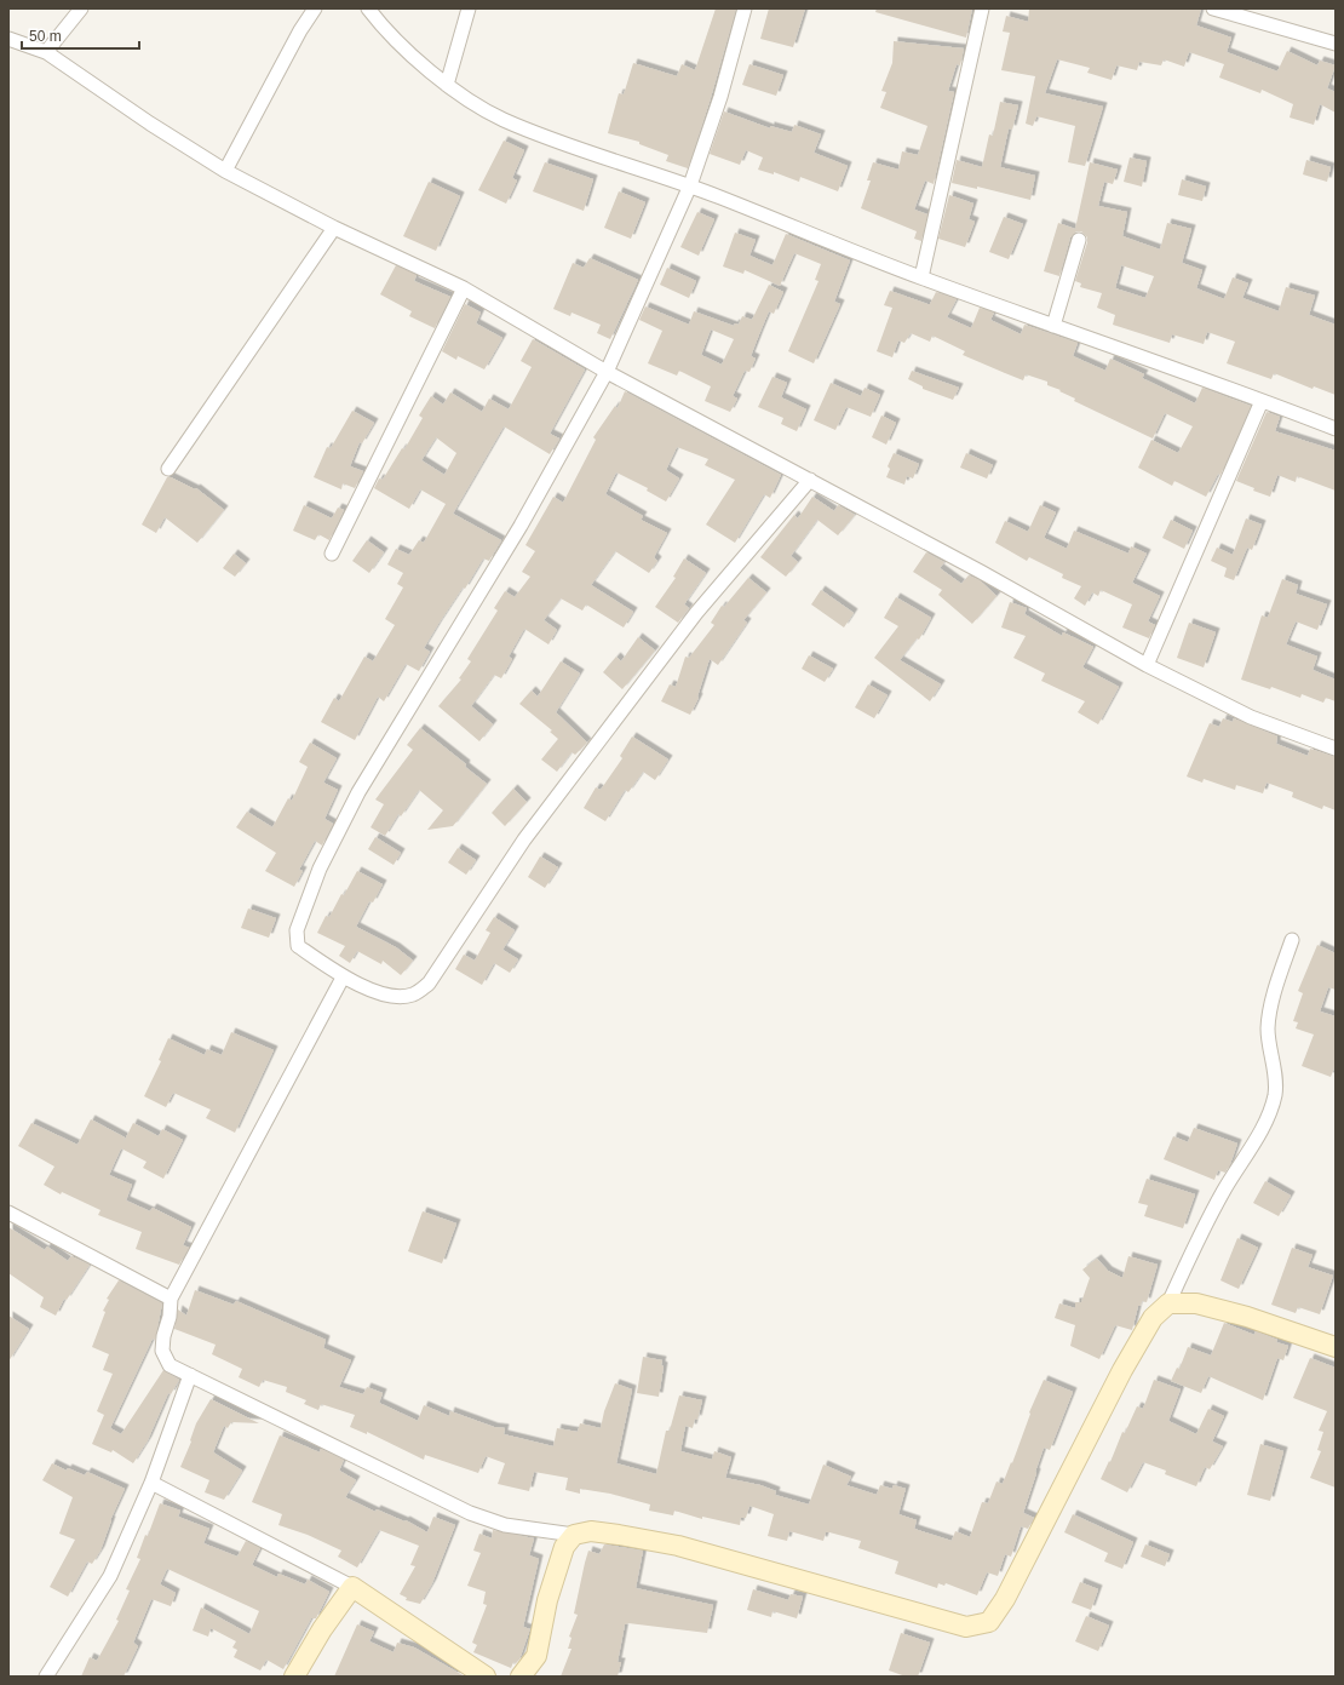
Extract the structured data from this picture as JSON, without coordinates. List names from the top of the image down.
{
  "scale_bar": "50 m"
}
